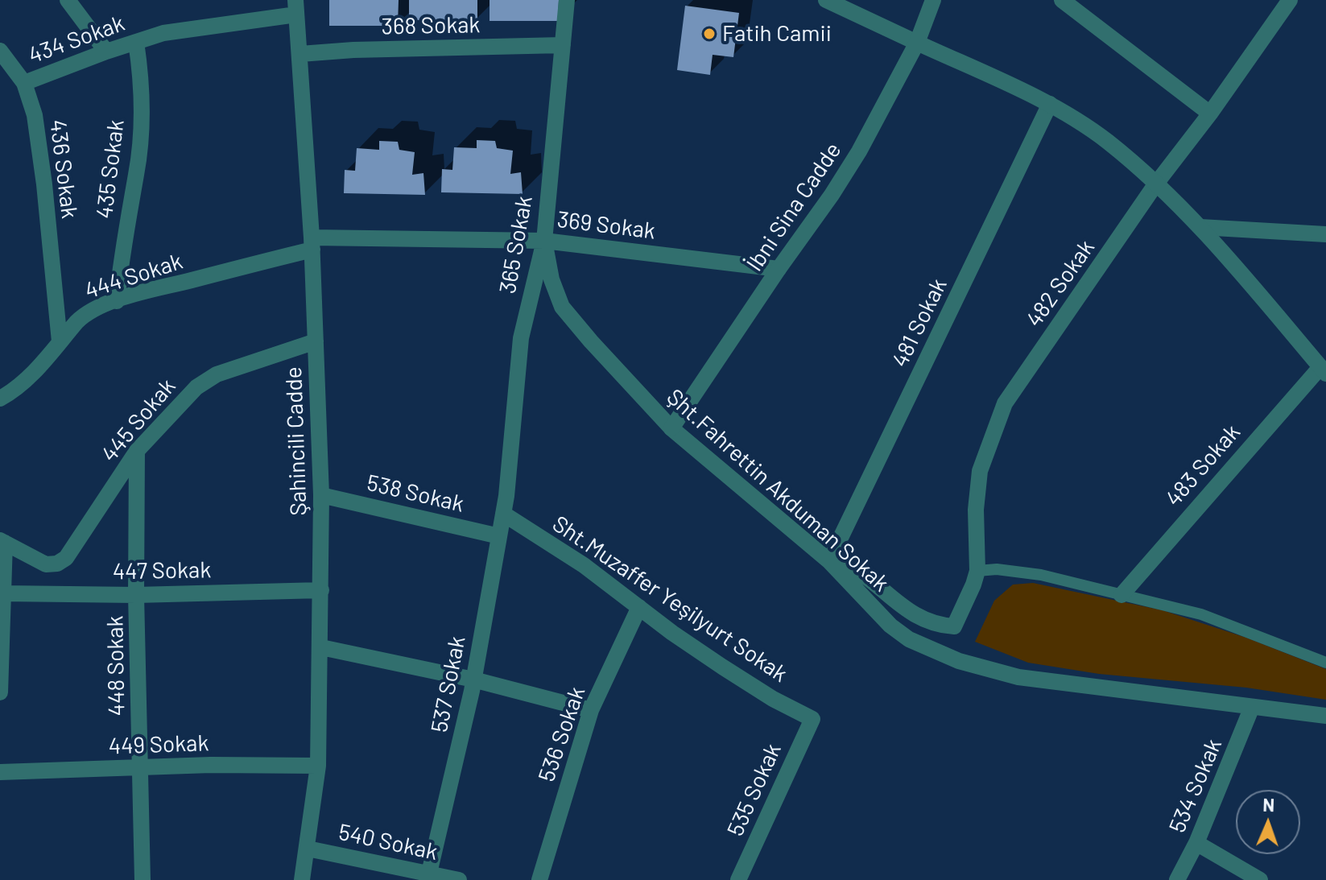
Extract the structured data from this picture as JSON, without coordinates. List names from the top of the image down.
{
  "streets": {
    "street": [
      "368 Sokak",
      "434 Sokak",
      "436 Sokak",
      "435 Sokak",
      "İbni Sina Cadde",
      "369 Sokak",
      "365 Sokak",
      "444 Sokak",
      "482 Sokak",
      "481 Sokak",
      "445 Sokak",
      "Şahincili Cadde",
      "483 Sokak",
      "Şht.Fahrettin Akduman Sokak",
      "538 Sokak",
      "447 Sokak",
      "Sht.Muzaffer Yeşilyurt Sokak",
      "448 Sokak",
      "537 Sokak",
      "536 Sokak",
      "449 Sokak",
      "534 Sokak",
      "535 Sokak",
      "540 Sokak"
    ]
  },
  "crossings": [
    ["368 Sokak", "365 Sokak"],
    ["368 Sokak", "Şahincili Cadde"],
    ["434 Sokak", "436 Sokak"],
    ["434 Sokak", "435 Sokak"],
    ["434 Sokak", "Şahincili Cadde"],
    ["436 Sokak", "444 Sokak"],
    ["435 Sokak", "444 Sokak"],
    ["İbni Sina Cadde", "369 Sokak"],
    ["İbni Sina Cadde", "Şht.Fahrettin Akduman Sokak"],
    ["369 Sokak", "365 Sokak"],
    ["369 Sokak", "444 Sokak"],
    ["369 Sokak", "Şahincili Cadde"],
    ["369 Sokak", "Şht.Fahrettin Akduman Sokak"],
    ["365 Sokak", "Şht.Fahrettin Akduman Sokak"],
    ["365 Sokak", "537 Sokak"],
    ["444 Sokak", "Şahincili Cadde"],
    ["482 Sokak", "481 Sokak"],
    ["482 Sokak", "Şht.Fahrettin Akduman Sokak"],
    ["481 Sokak", "Şht.Fahrettin Akduman Sokak"],
    ["445 Sokak", "Şahincili Cadde"],
    ["445 Sokak", "448 Sokak"],
    ["Şahincili Cadde", "538 Sokak"],
    ["Şahincili Cadde", "447 Sokak"],
    ["Şahincili Cadde", "449 Sokak"],
    ["Şahincili Cadde", "540 Sokak"],
    ["Şht.Fahrettin Akduman Sokak", "534 Sokak"],
    ["538 Sokak", "537 Sokak"],
    ["447 Sokak", "448 Sokak"],
    ["Sht.Muzaffer Yeşilyurt Sokak", "537 Sokak"],
    ["Sht.Muzaffer Yeşilyurt Sokak", "536 Sokak"],
    ["Sht.Muzaffer Yeşilyurt Sokak", "535 Sokak"],
    ["448 Sokak", "449 Sokak"],
    ["537 Sokak", "540 Sokak"]
  ],
  "places": ["Fatih Camii"],
  "north": "top"
}
